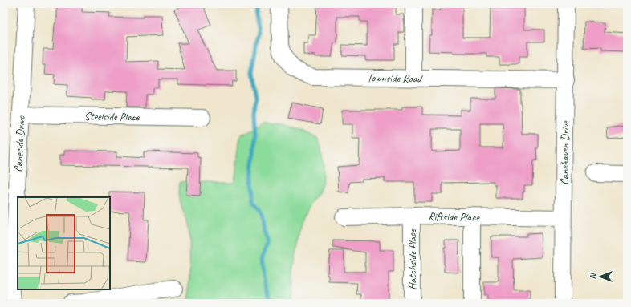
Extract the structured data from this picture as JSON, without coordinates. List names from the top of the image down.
{
  "streets": {
    "street": [
      "Townside Road",
      "Steelside Place",
      "Caneside Drive",
      "Canehaven Drive",
      "Riftside Place",
      "Hatchside Place"
    ]
  },
  "crossings": [
    ["Townside Road", "Canehaven Drive"],
    ["Steelside Place", "Caneside Drive"],
    ["Canehaven Drive", "Riftside Place"],
    ["Riftside Place", "Hatchside Place"]
  ],
  "north": "left"
}
